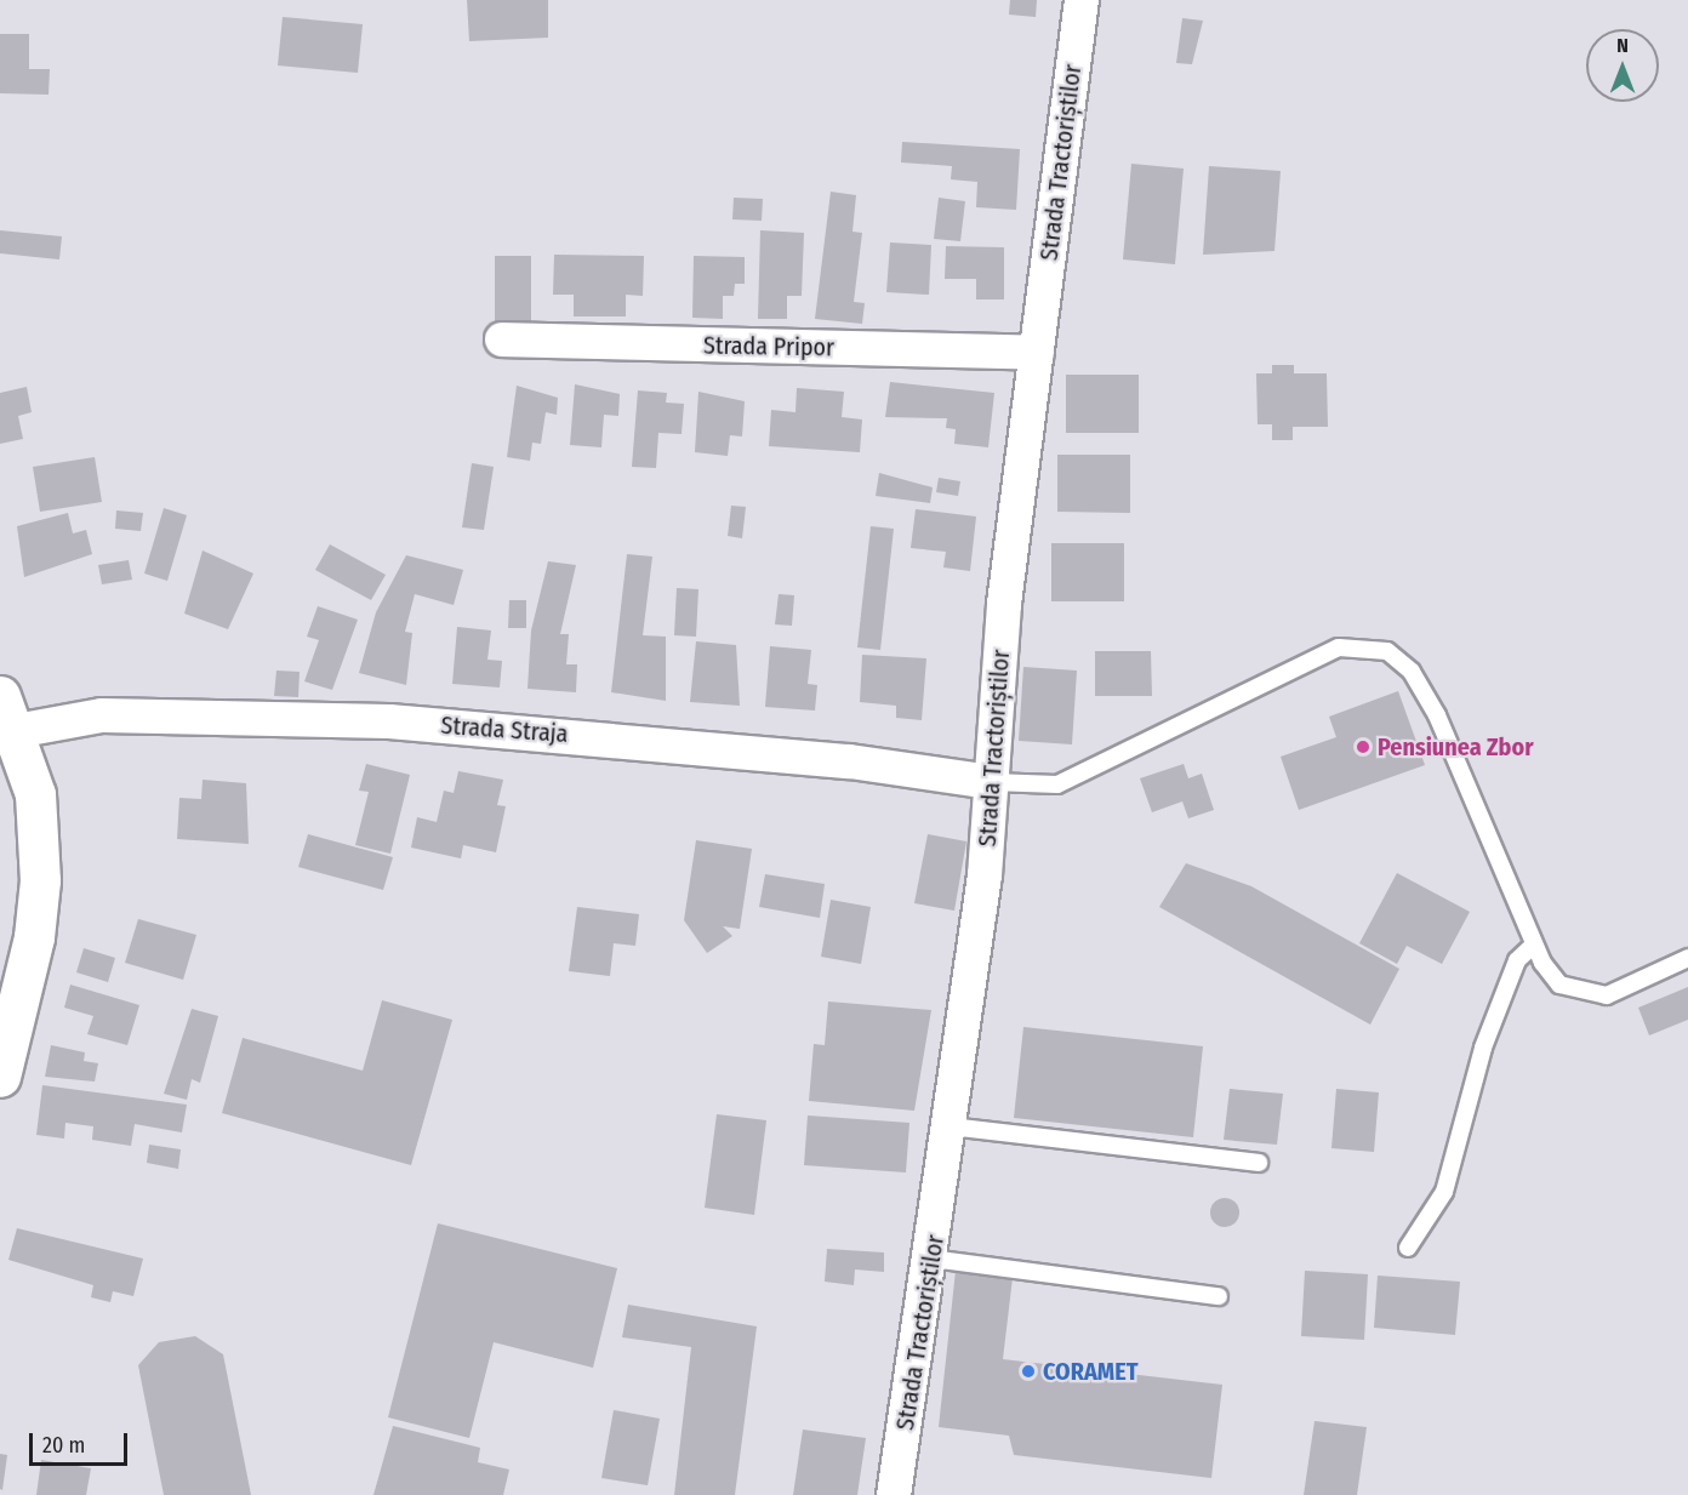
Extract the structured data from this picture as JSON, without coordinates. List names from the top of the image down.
{
  "streets": {
    "street": ["Strada Tractoriștilor", "Strada Pripor", "Strada Straja"]
  },
  "crossings": [
    ["Strada Tractoriștilor", "Strada Pripor"],
    ["Strada Tractoriștilor", "Strada Straja"]
  ],
  "places": ["Pensiunea Zbor", "CORAMET"],
  "scale_bar": "20 m",
  "north": "top"
}
